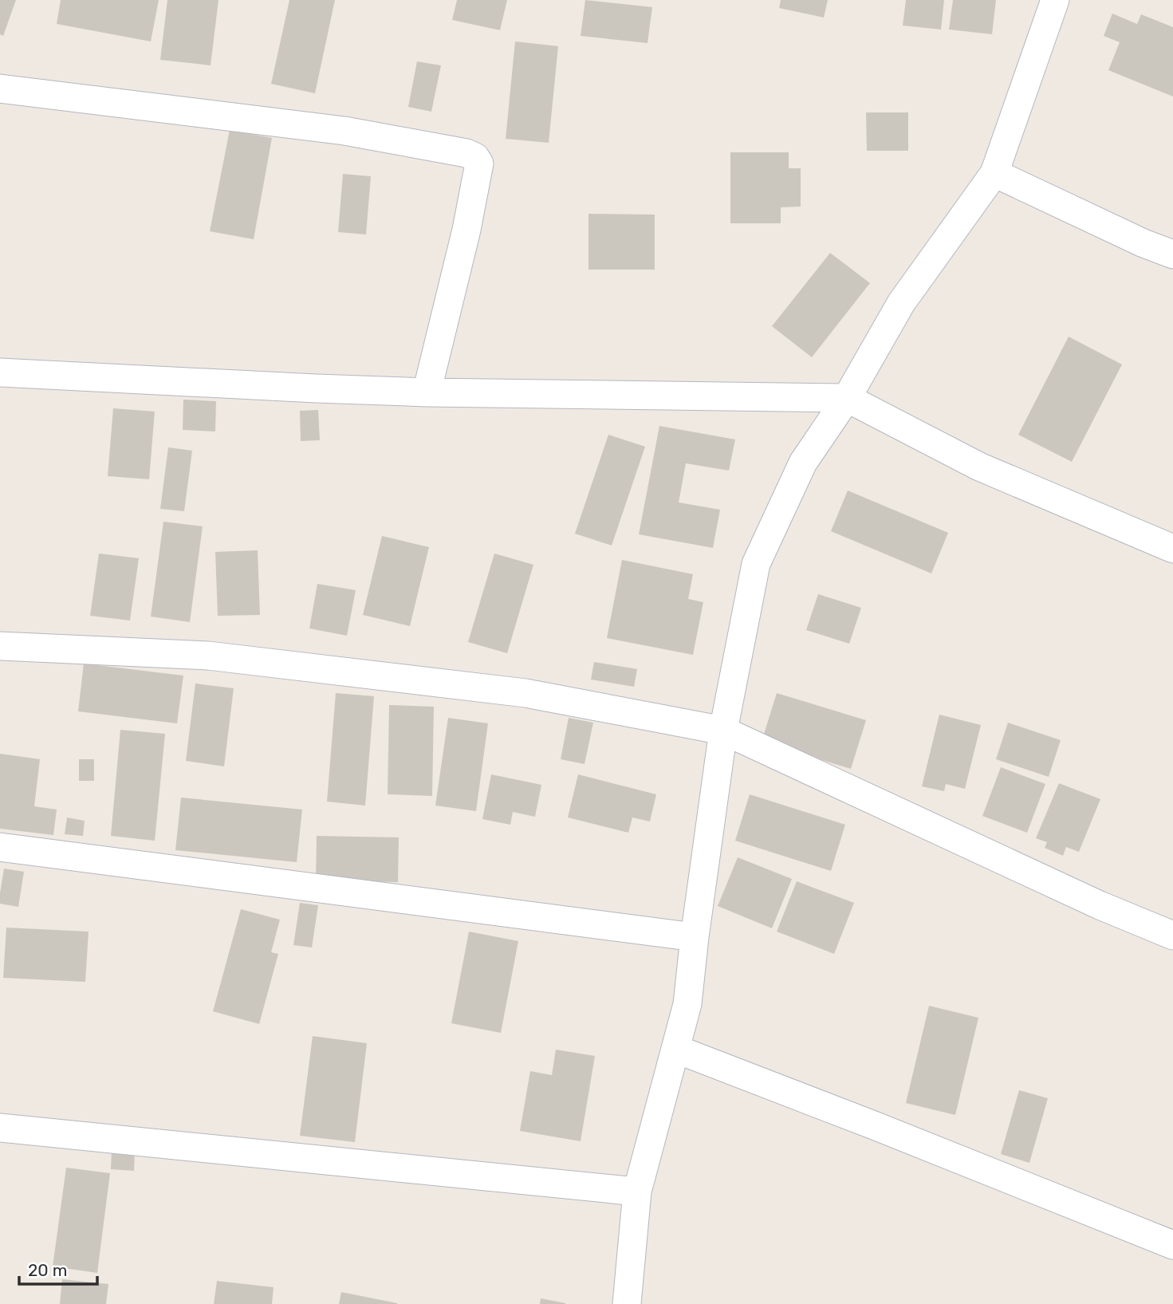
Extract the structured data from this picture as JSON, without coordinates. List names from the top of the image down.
{
  "scale_bar": "20 m"
}
